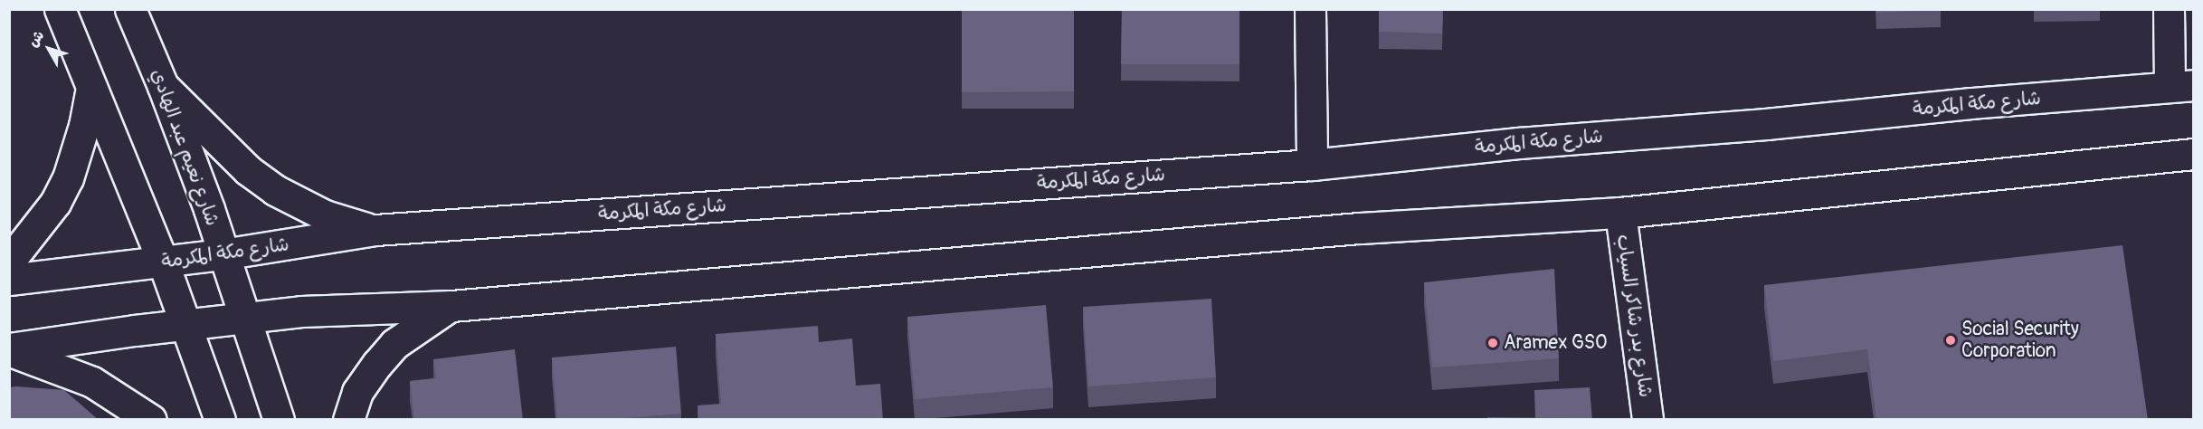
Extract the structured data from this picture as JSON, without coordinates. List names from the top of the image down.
{
  "streets": {
    "main road": ["شارع مكة المكرمة", "شارع نعيم عبد الهادي", "شارع بدر شاكر السياب"]
  },
  "crossings": [
    ["شارع مكة المكرمة", "شارع نعيم عبد الهادي"]
  ],
  "places": ["Social Security Corporation", "Aramex GSO"],
  "north": "top left"
}
